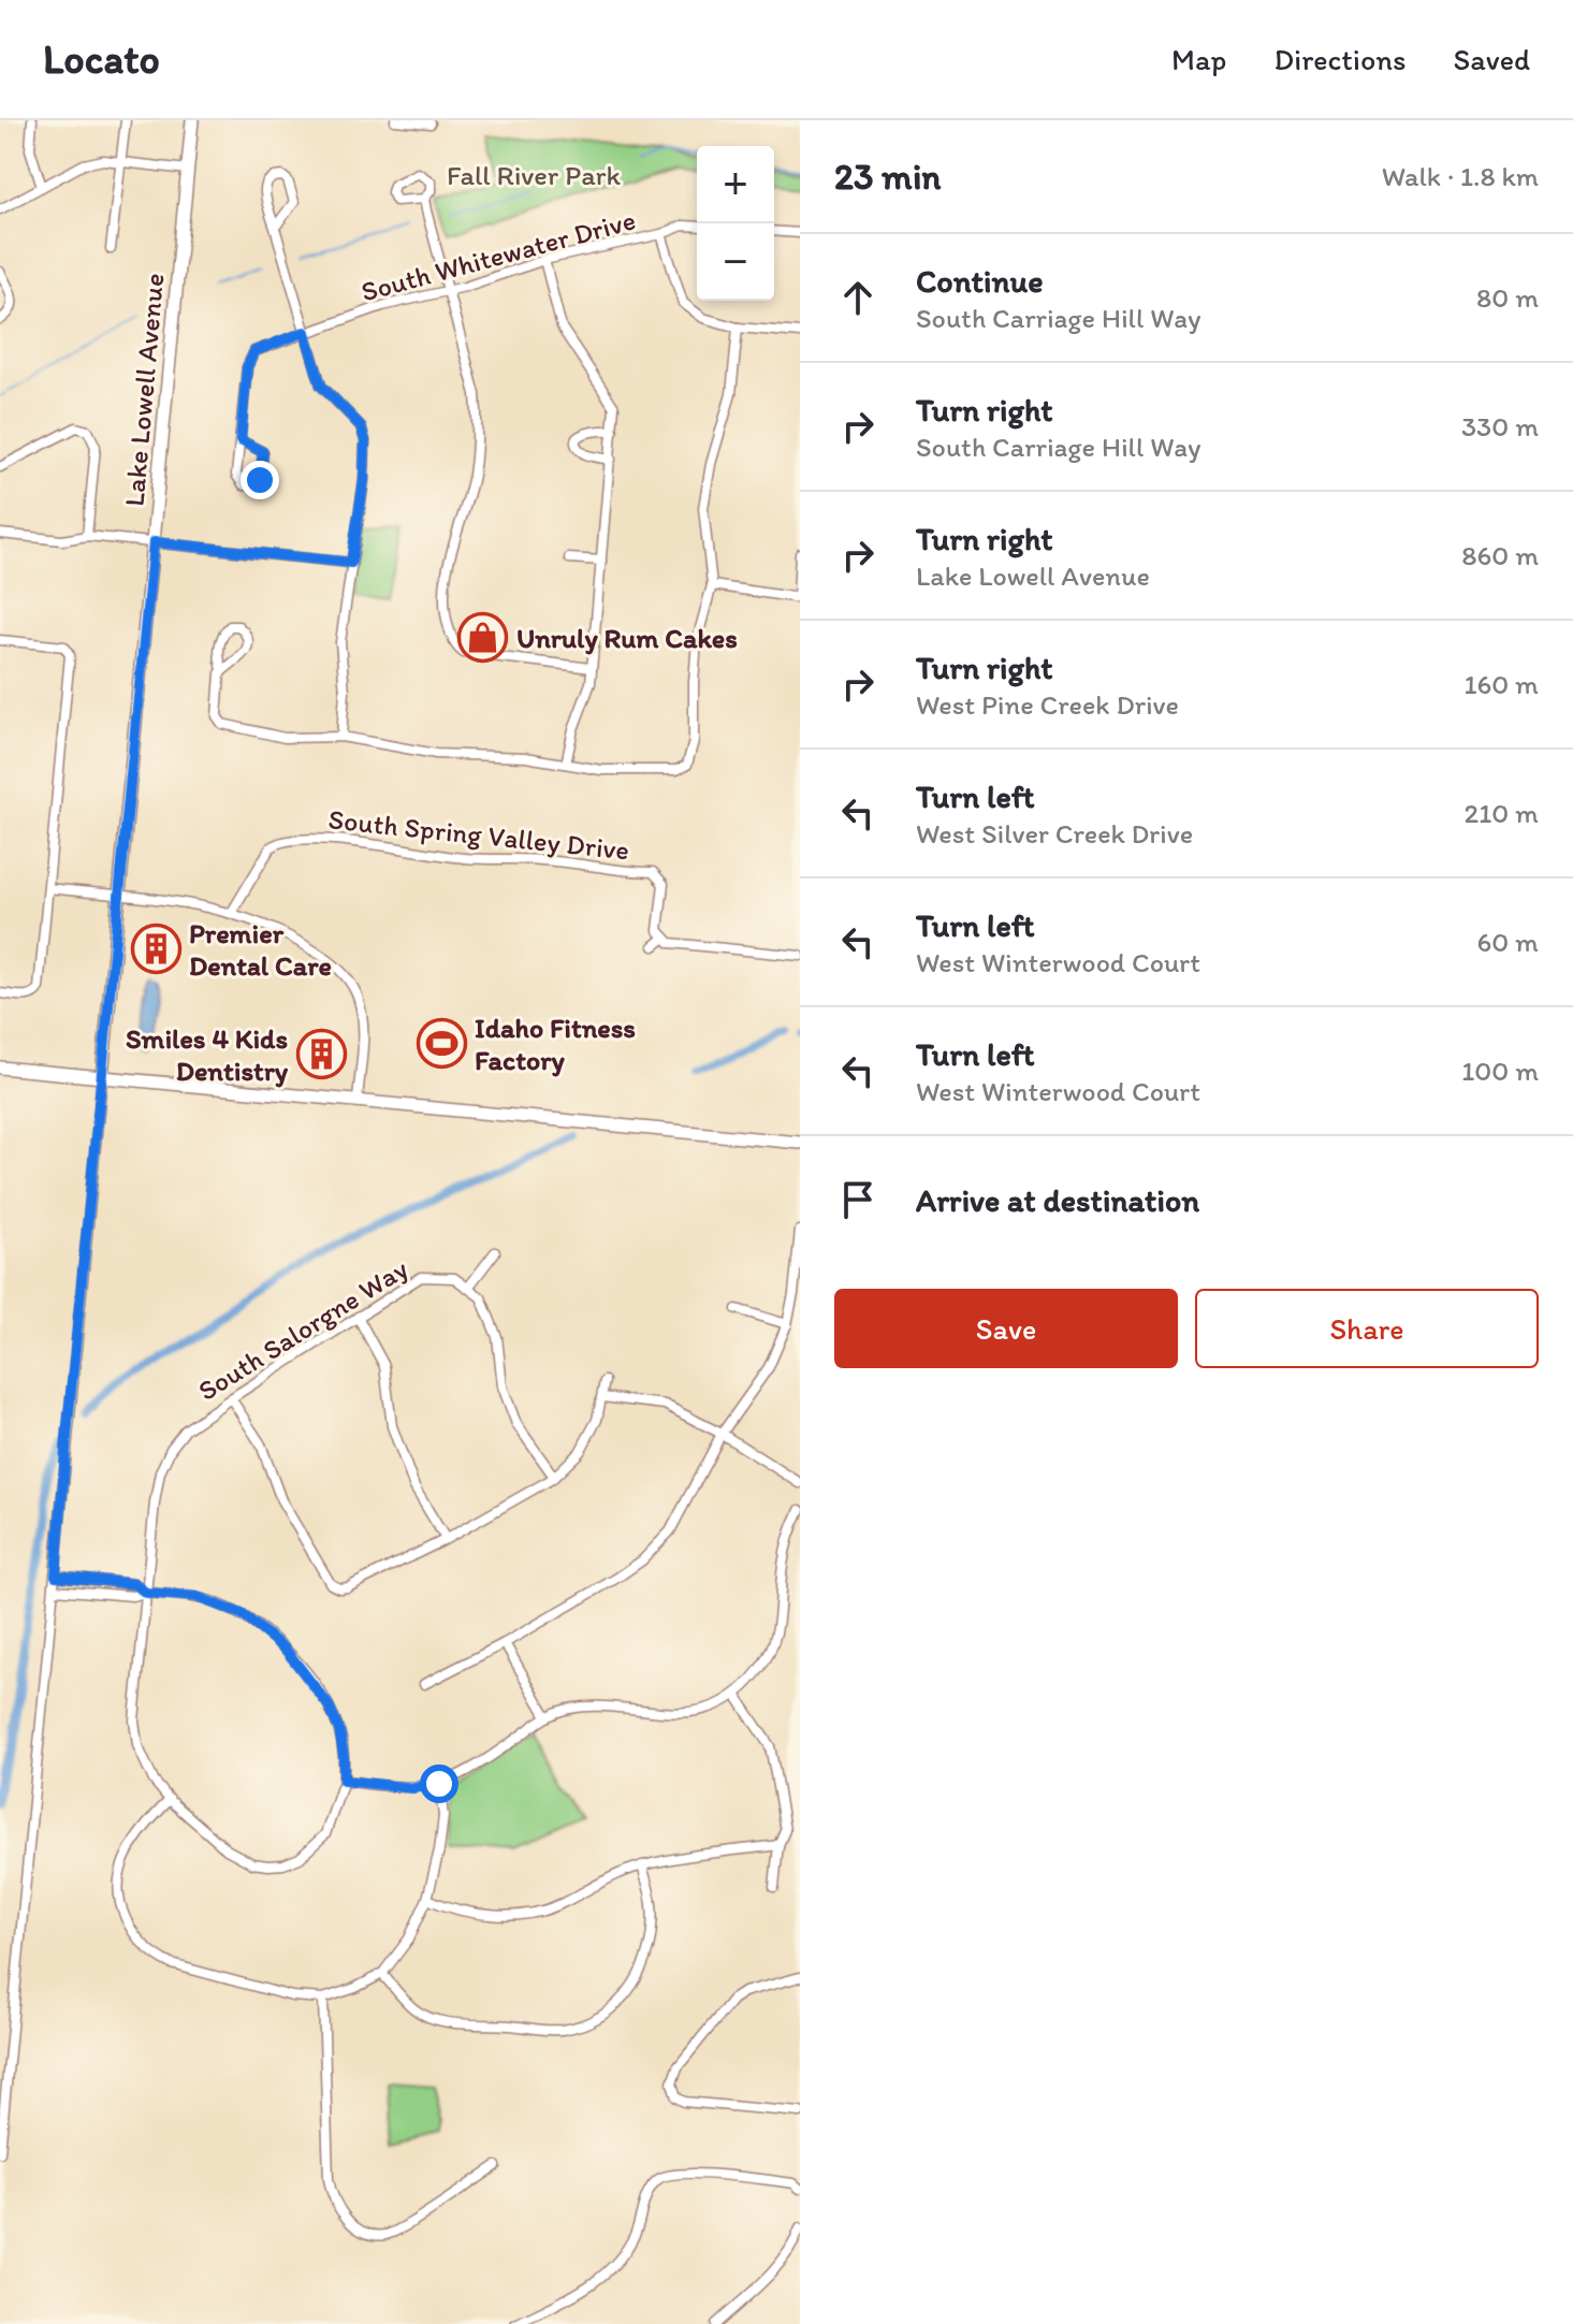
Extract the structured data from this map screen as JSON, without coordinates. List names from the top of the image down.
{
  "streets": {
    "main road": ["Lake Lowell Avenue"],
    "street": ["South Whitewater Drive", "South Spring Valley Drive", "South Salorgne Way"]
  },
  "parks": ["Fall River Park"],
  "places": {
    "shop": ["Unruly Rum Cakes"],
    "building": ["Premier Dental Care", "Smiles 4 Kids Dentistry"],
    "sports": ["Idaho Fitness Factory"]
  },
  "page": {
    "header": "Locato",
    "nav": ["Map", "Directions", "Saved"],
    "heading": ["23 min", "Walk · 1.8 km"],
    "map_buttons": ["+", "−"],
    "list": [
      ["Continue", "South Carriage Hill Way", "80 m"],
      ["Turn right", "South Carriage Hill Way", "330 m"],
      ["Turn right", "Lake Lowell Avenue", "860 m"],
      ["Turn right", "West Pine Creek Drive", "160 m"],
      ["Turn left", "West Silver Creek Drive", "210 m"],
      ["Turn left", "West Winterwood Court", "60 m"],
      ["Turn left", "West Winterwood Court", "100 m"],
      "Arrive at destination"
    ],
    "buttons": ["Save", "Share"]
  }
}
